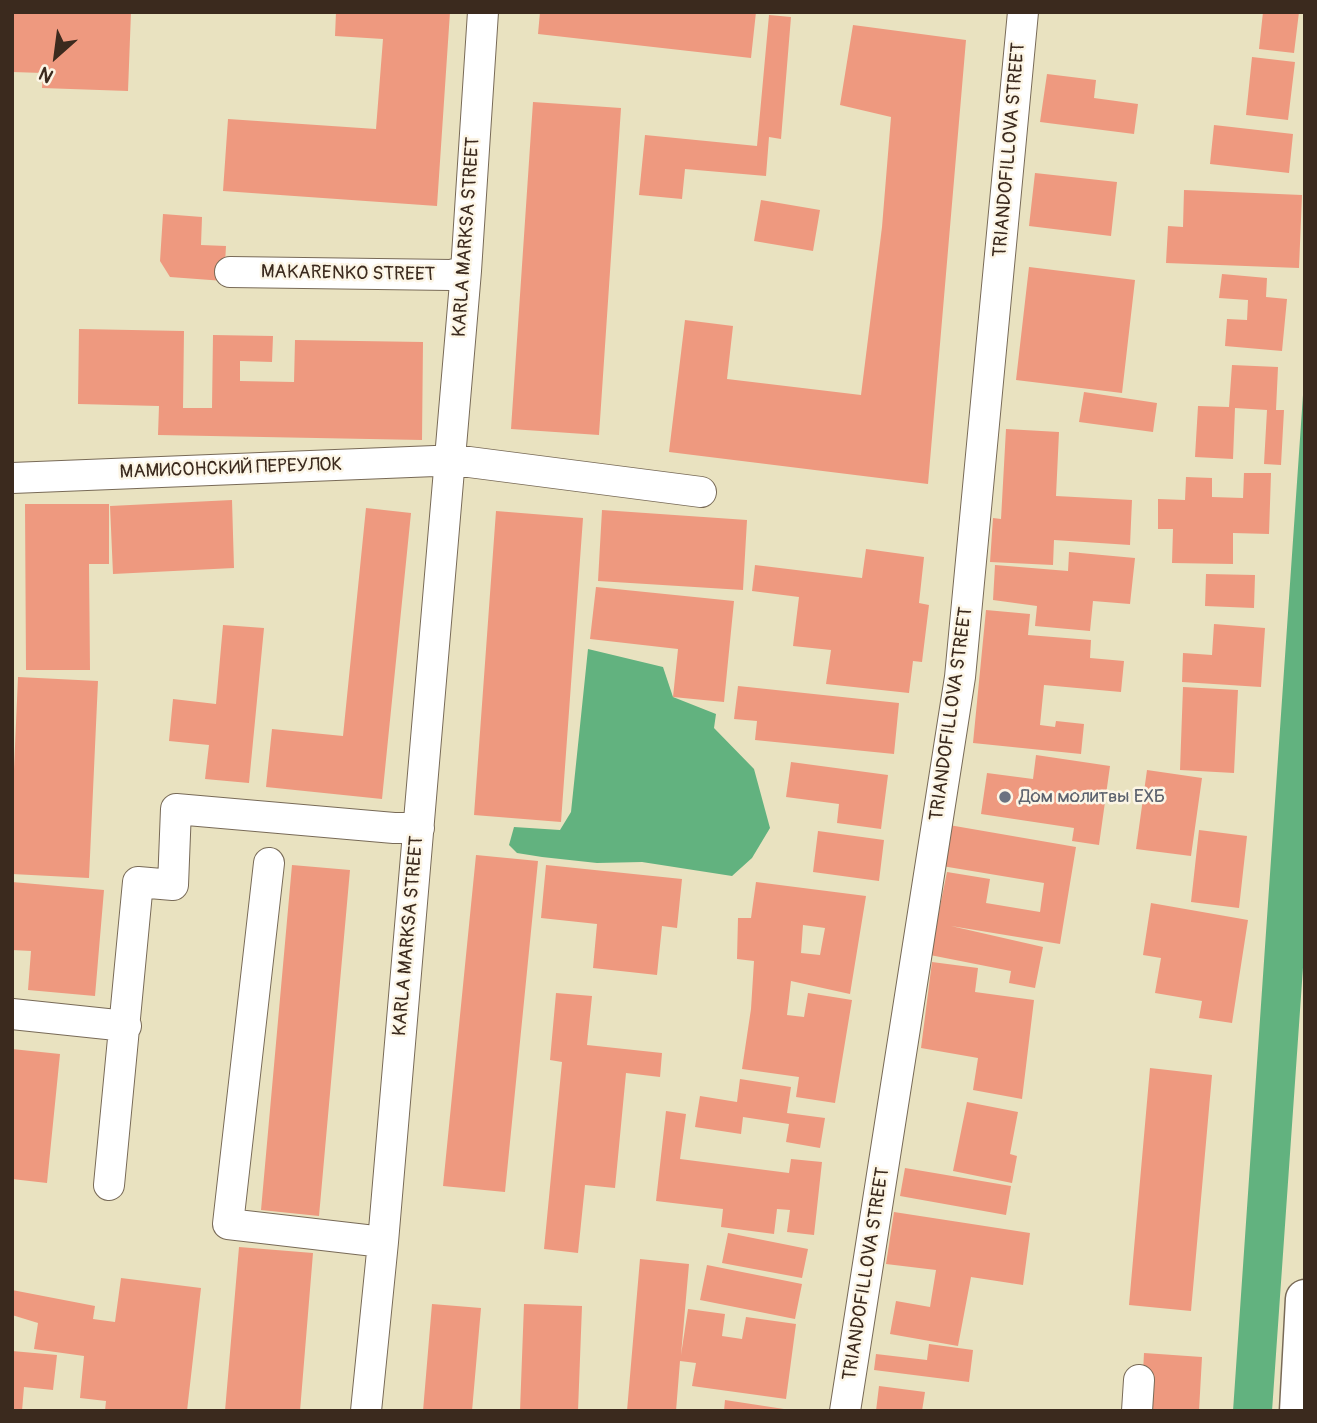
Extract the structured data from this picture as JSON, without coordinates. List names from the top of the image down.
{
  "streets": {
    "street": [
      "TRIANDOFILLOVA STREET",
      "KARLA MARKSA STREET",
      "MAKARENKO STREET",
      "МАМИСОНСКИЙ ПЕРЕУЛОК"
    ]
  },
  "crossings": [
    ["KARLA MARKSA STREET", "MAKARENKO STREET"],
    ["KARLA MARKSA STREET", "МАМИСОНСКИЙ ПЕРЕУЛОК"]
  ],
  "places": ["Дом молитвы ЕХБ"],
  "north": "bottom left"
}
